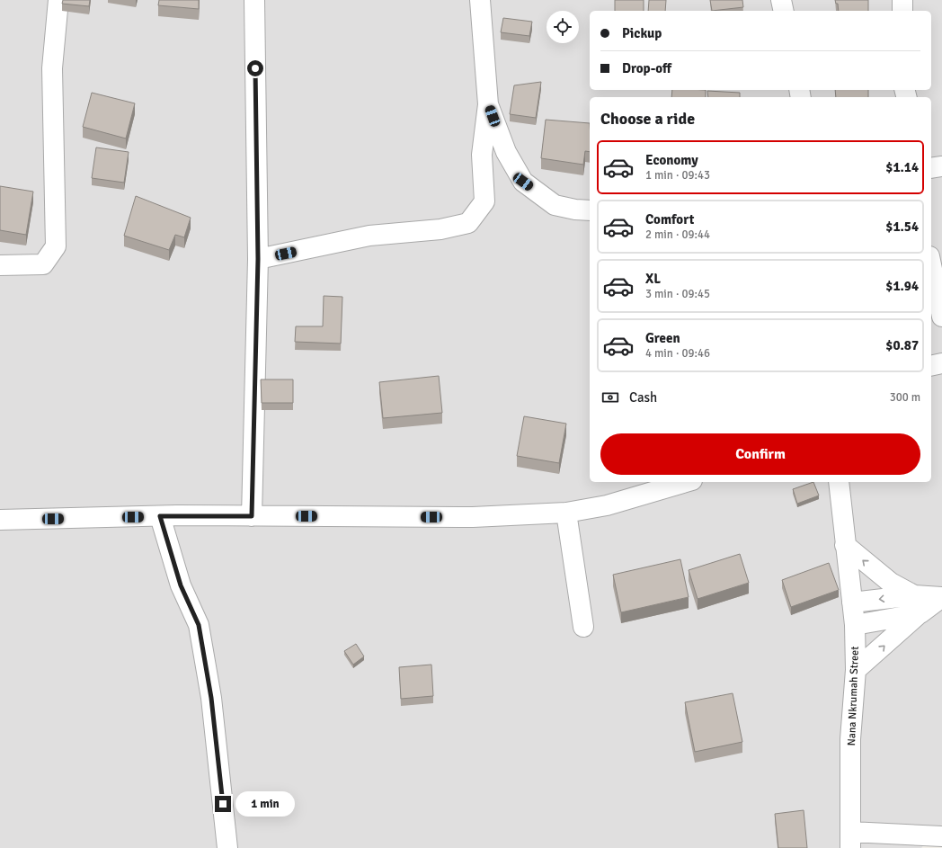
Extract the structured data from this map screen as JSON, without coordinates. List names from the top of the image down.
{
  "streets": {
    "street": ["Nana Nkrumah Street"]
  },
  "page": {
    "banner": ["Pickup", "Drop-off"],
    "heading": "Choose a ride",
    "list": [
      {
        "name": "Economy",
        "note": "1 min · 09:43",
        "value": "$1.14"
      },
      {
        "name": "Comfort",
        "note": "2 min · 09:44",
        "value": "$1.54"
      },
      {
        "name": "XL",
        "note": "3 min · 09:45",
        "value": "$1.94"
      },
      {
        "name": "Green",
        "note": "4 min · 09:46",
        "value": "$0.87"
      }
    ],
    "pay": ["Cash", "300 m"],
    "buttons": "Confirm",
    "bubble": "1 min"
  }
}
